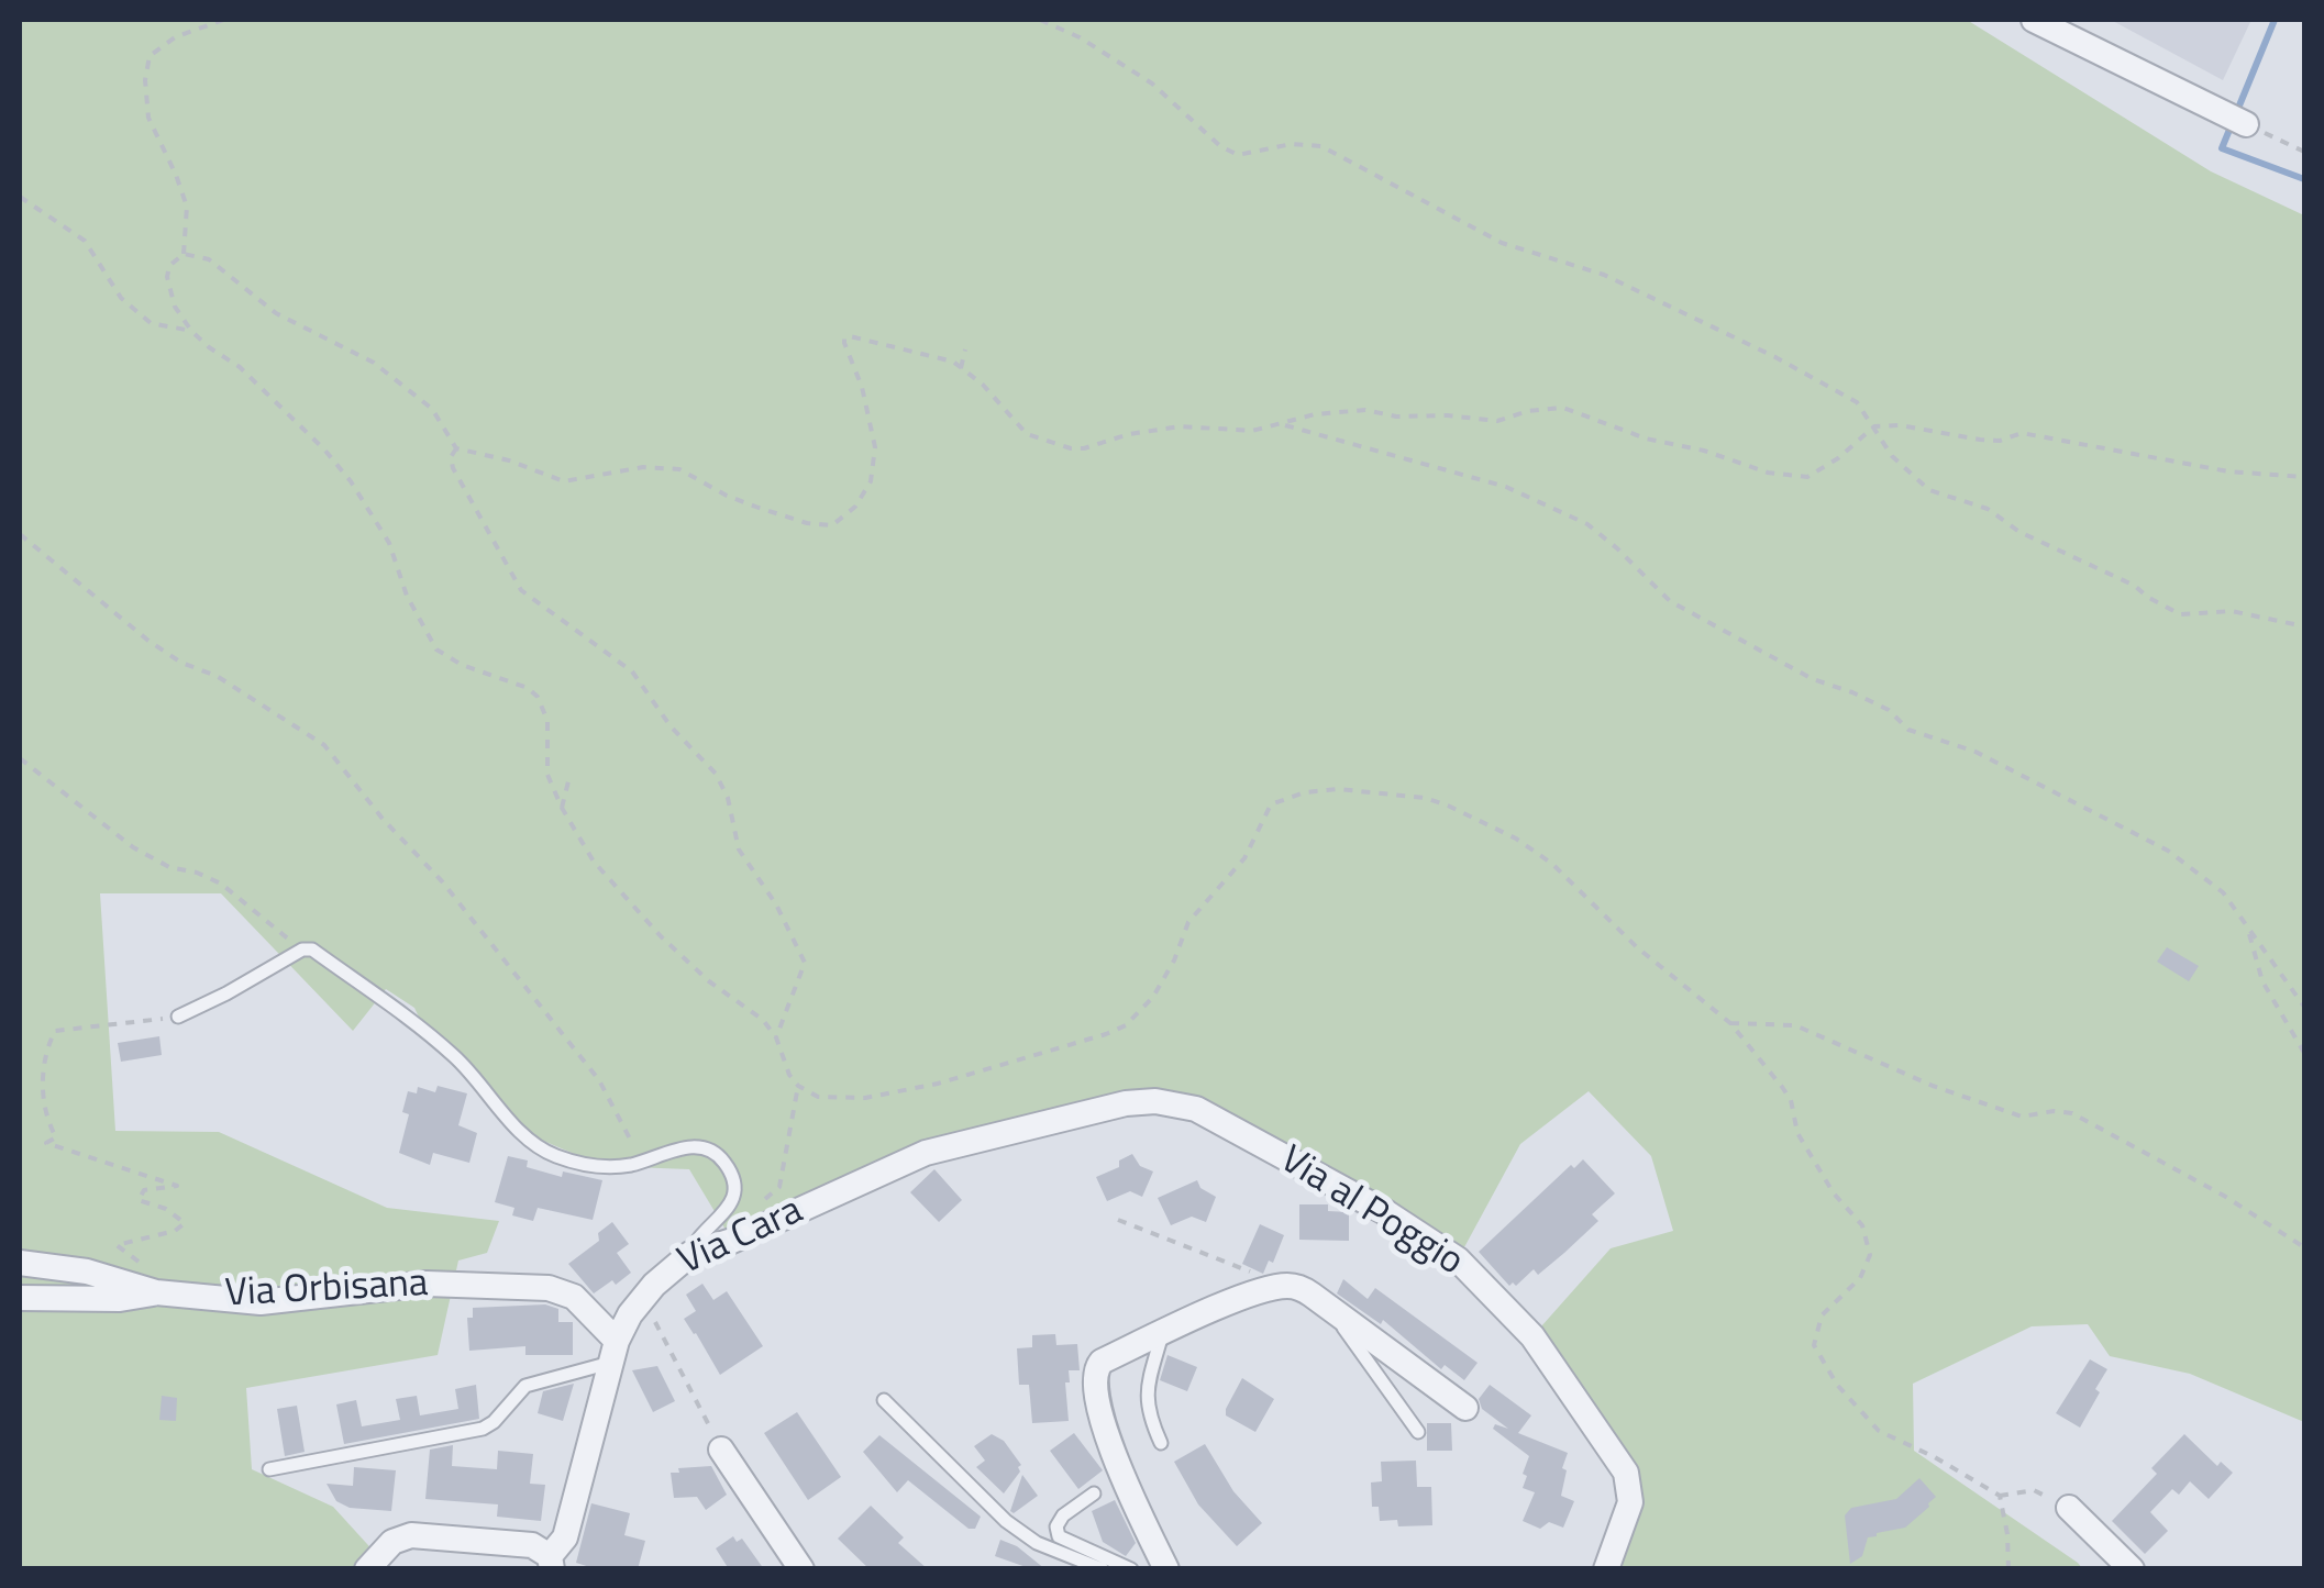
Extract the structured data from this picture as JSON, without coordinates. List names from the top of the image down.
{
  "streets": {
    "street": ["Via al Poggio", "Via Cara", "Via Orbisana"]
  },
  "crossings": [
    ["Via al Poggio", "Via Cara"],
    ["Via Cara", "Via Orbisana"]
  ]
}
